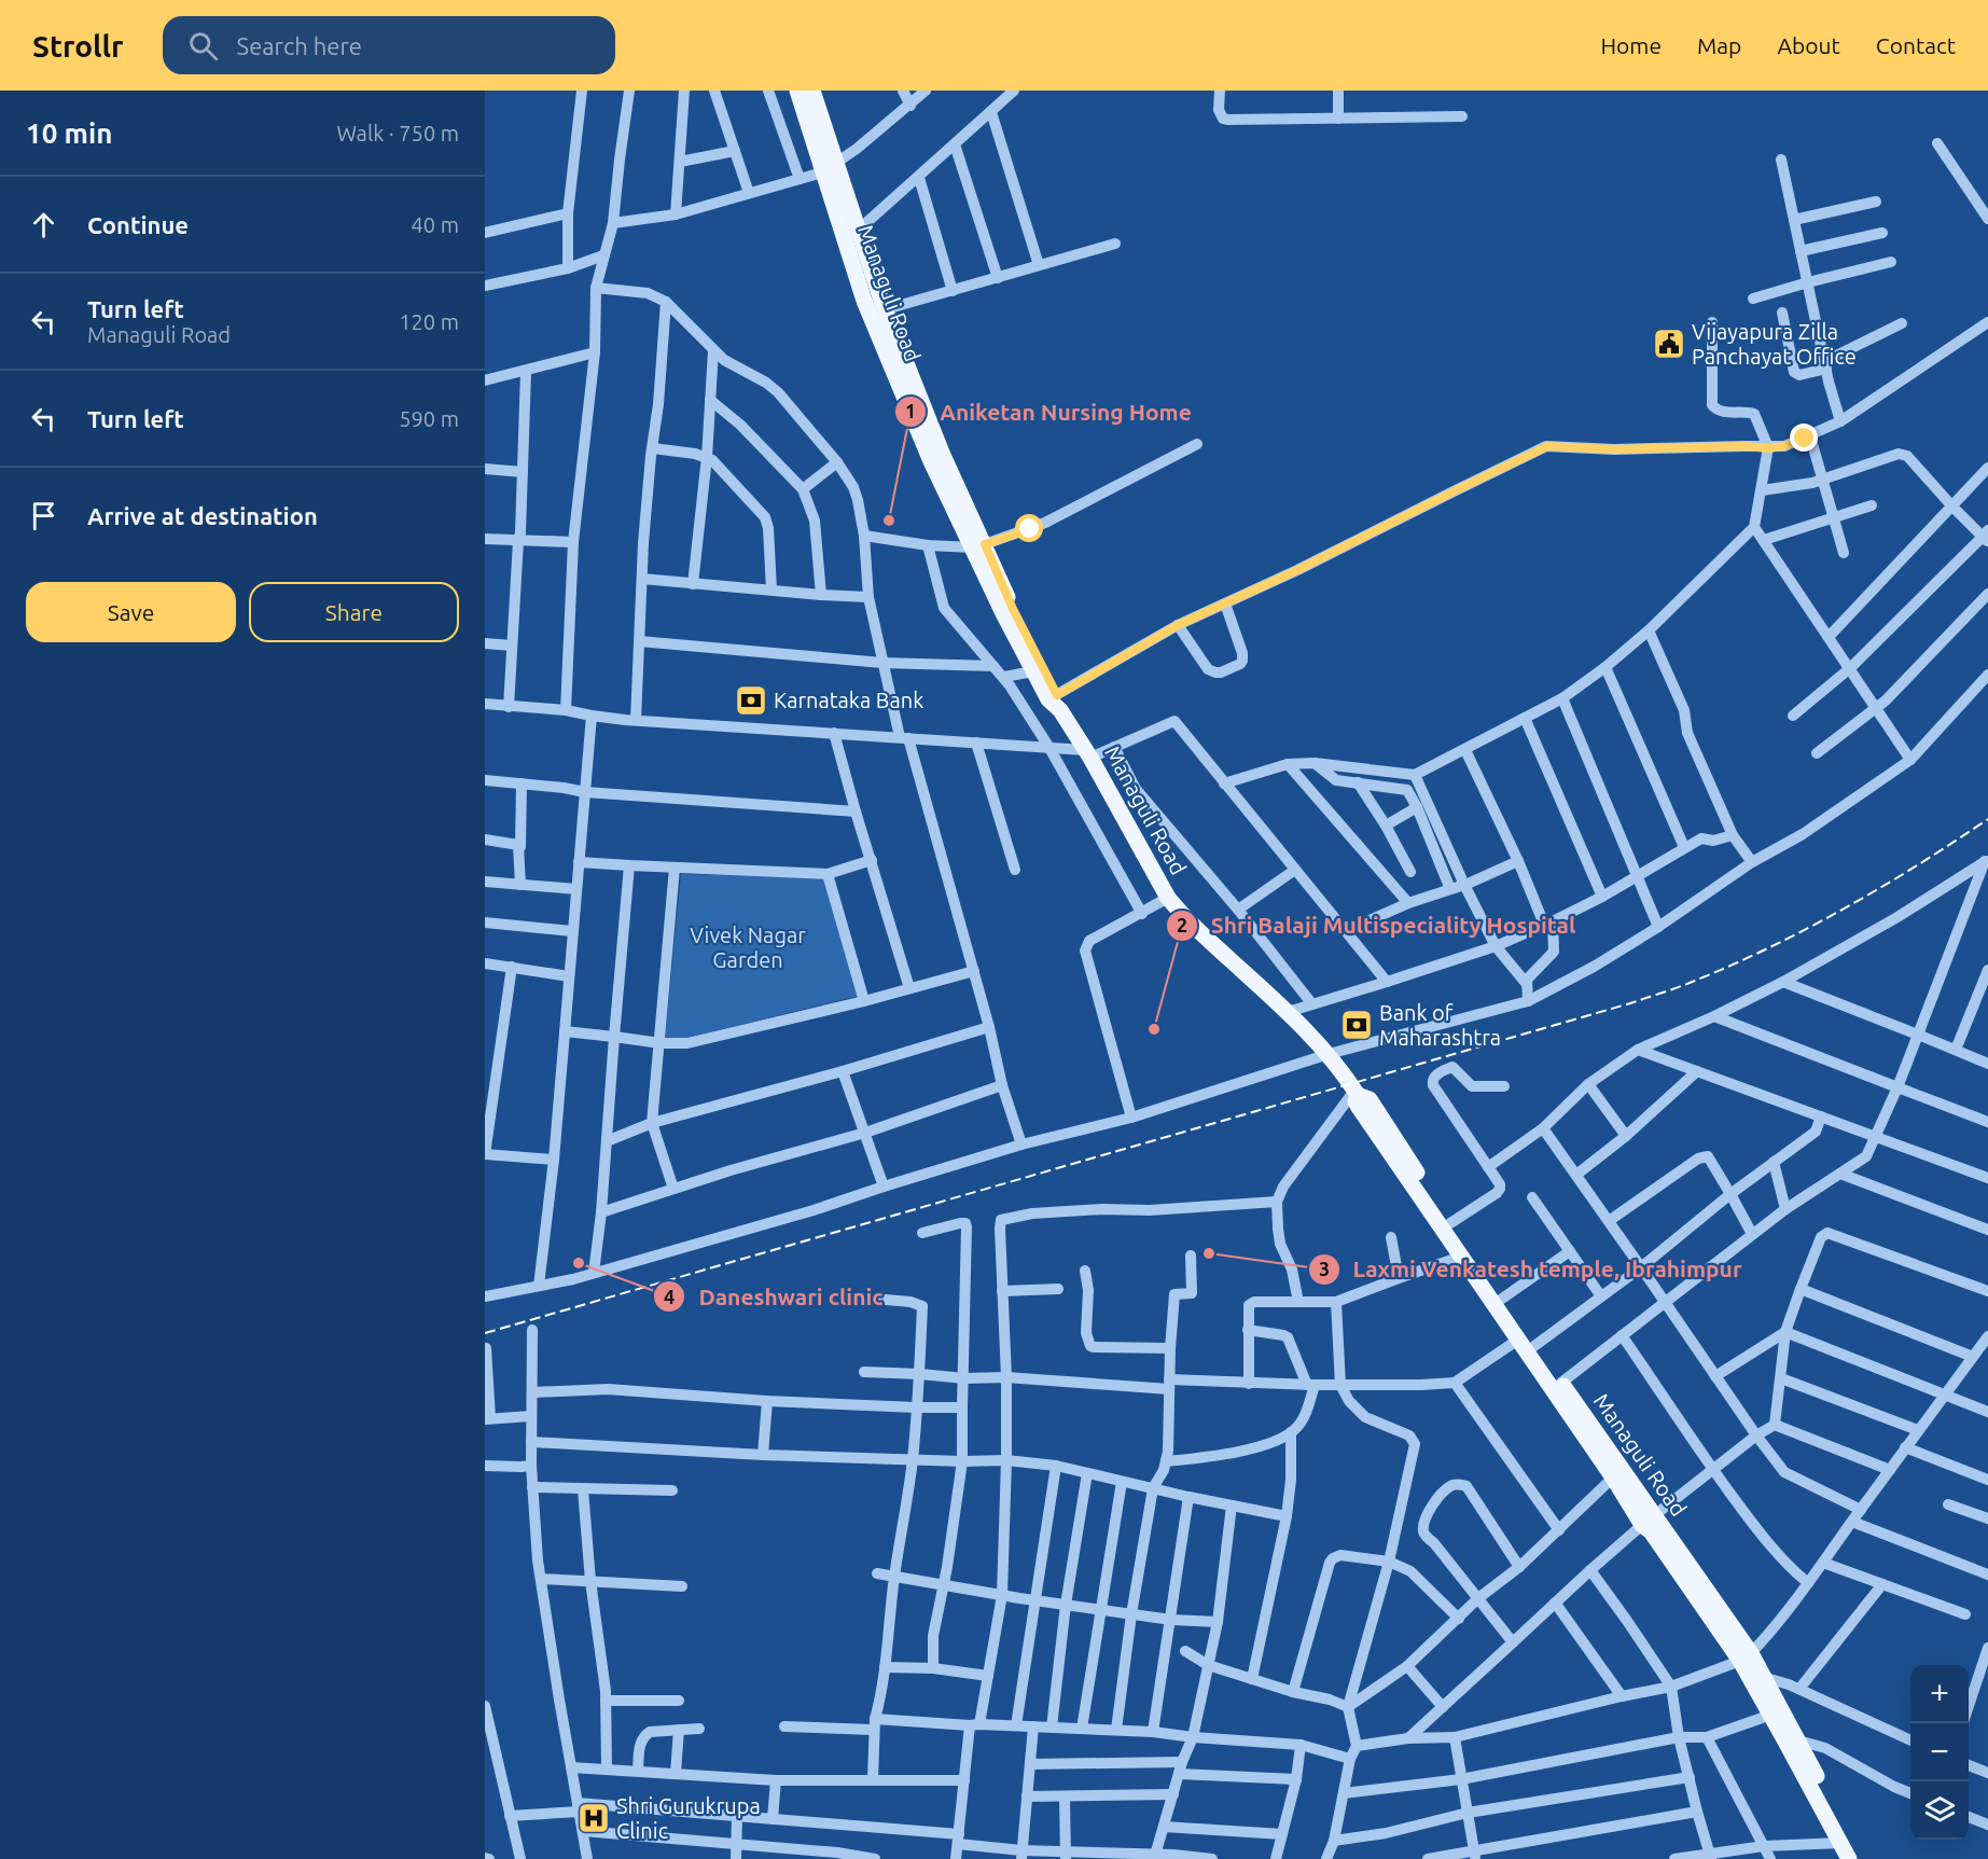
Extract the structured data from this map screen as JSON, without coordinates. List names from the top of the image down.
{
  "streets": {
    "main road": ["Managuli Road"]
  },
  "parks": ["Vivek Nagar Garden"],
  "places": {
    "public building": ["Vijayapura Zilla Panchayat Office"],
    "other": [
      "Aniketan Nursing Home",
      "Shri Balaji Multispeciality Hospital",
      "Laxmi Venkatesh temple, Ibrahimpur",
      "Daneshwari clinic"
    ],
    "bank": ["Karnataka Bank", "Bank of Maharashtra"],
    "hospital": ["Shri Gurukrupa Clinic"]
  },
  "page": {
    "header": "Strollr",
    "search": "Search here",
    "nav": [
      "Home",
      "Map",
      "About",
      "Contact"
    ],
    "heading": ["10 min", "Walk · 750 m"],
    "list": [
      ["Continue", "40 m"],
      ["Turn left", "Managuli Road", "120 m"],
      ["Turn left", "590 m"],
      "Arrive at destination"
    ],
    "buttons": ["Save", "Share"],
    "map_buttons": ["+", "−"]
  }
}
